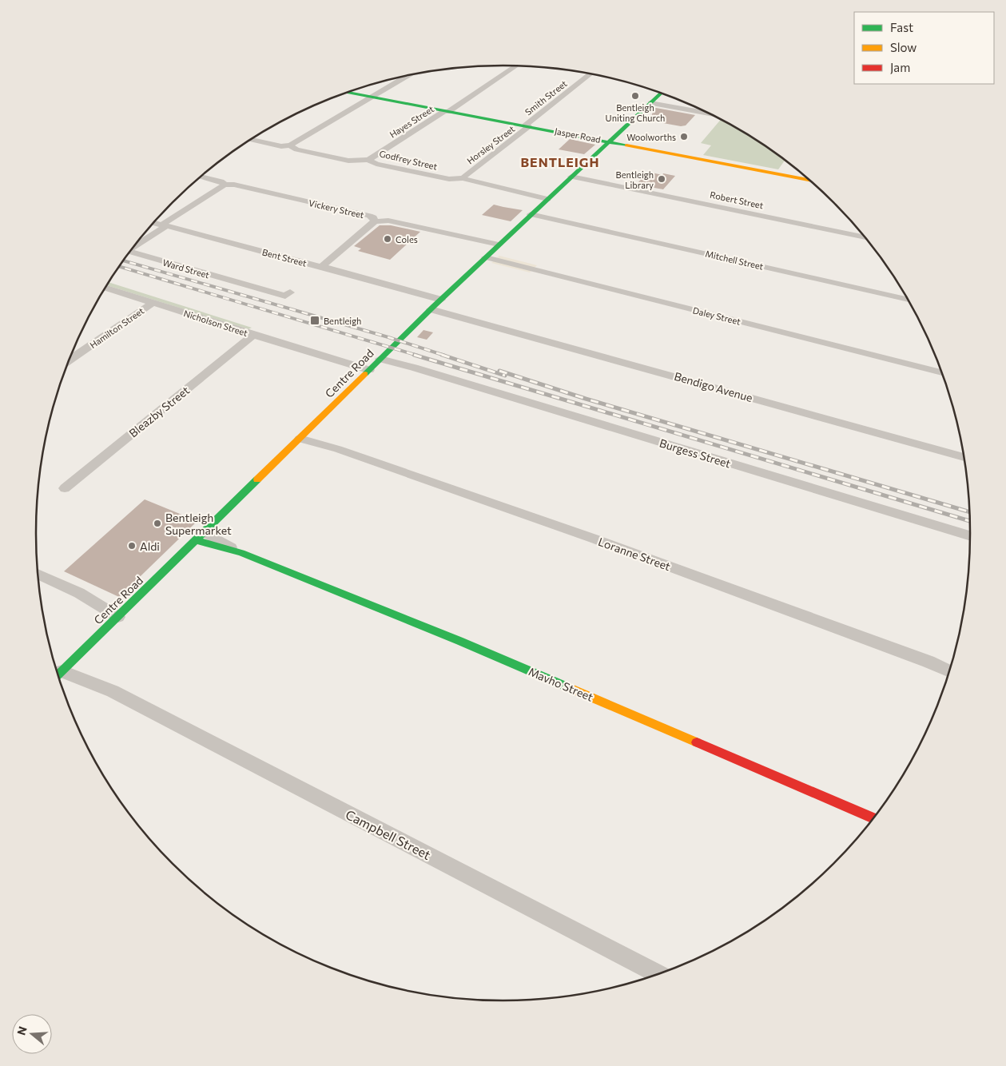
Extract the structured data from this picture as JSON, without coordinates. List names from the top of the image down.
{
  "streets": {
    "main road": ["Jasper Road", "Centre Road", "Mavho Street"],
    "street": [
      "Smith Street",
      "Hayes Street",
      "Horsley Street",
      "Godfrey Street",
      "Robert Street",
      "Vickery Street",
      "Bent Street",
      "Mitchell Street",
      "Ward Street",
      "Daley Street",
      "Nicholson Street",
      "Hamilton Street",
      "Bendigo Avenue",
      "Bleazby Street",
      "Burgess Street",
      "Loranne Street",
      "Campbell Street"
    ]
  },
  "crossings": [
    ["Smith Street", "Jasper Road"],
    ["Smith Street", "Horsley Street"],
    ["Hayes Street", "Jasper Road"],
    ["Hayes Street", "Godfrey Street"],
    ["Jasper Road", "Horsley Street"],
    ["Jasper Road", "Centre Road"],
    ["Horsley Street", "Godfrey Street"],
    ["Godfrey Street", "Centre Road"],
    ["Robert Street", "Centre Road"],
    ["Vickery Street", "Ward Street"],
    ["Vickery Street", "Centre Road"],
    ["Bent Street", "Ward Street"],
    ["Bent Street", "Centre Road"],
    ["Mitchell Street", "Centre Road"],
    ["Daley Street", "Centre Road"],
    ["Nicholson Street", "Hamilton Street"],
    ["Nicholson Street", "Centre Road"],
    ["Nicholson Street", "Bleazby Street"],
    ["Centre Road", "Bendigo Avenue"],
    ["Centre Road", "Burgess Street"],
    ["Centre Road", "Loranne Street"],
    ["Centre Road", "Mavho Street"],
    ["Centre Road", "Campbell Street"]
  ],
  "districts": ["BENTLEIGH"],
  "places": {
    "other": [
      "Bentleigh Uniting Church",
      "Woolworths",
      "Bentleigh Library",
      "Coles",
      "Bentleigh Supermarket",
      "Aldi"
    ],
    "transit": ["Bentleigh"]
  },
  "legend": ["Fast", "Slow", "Jam"],
  "north": "left"
}
